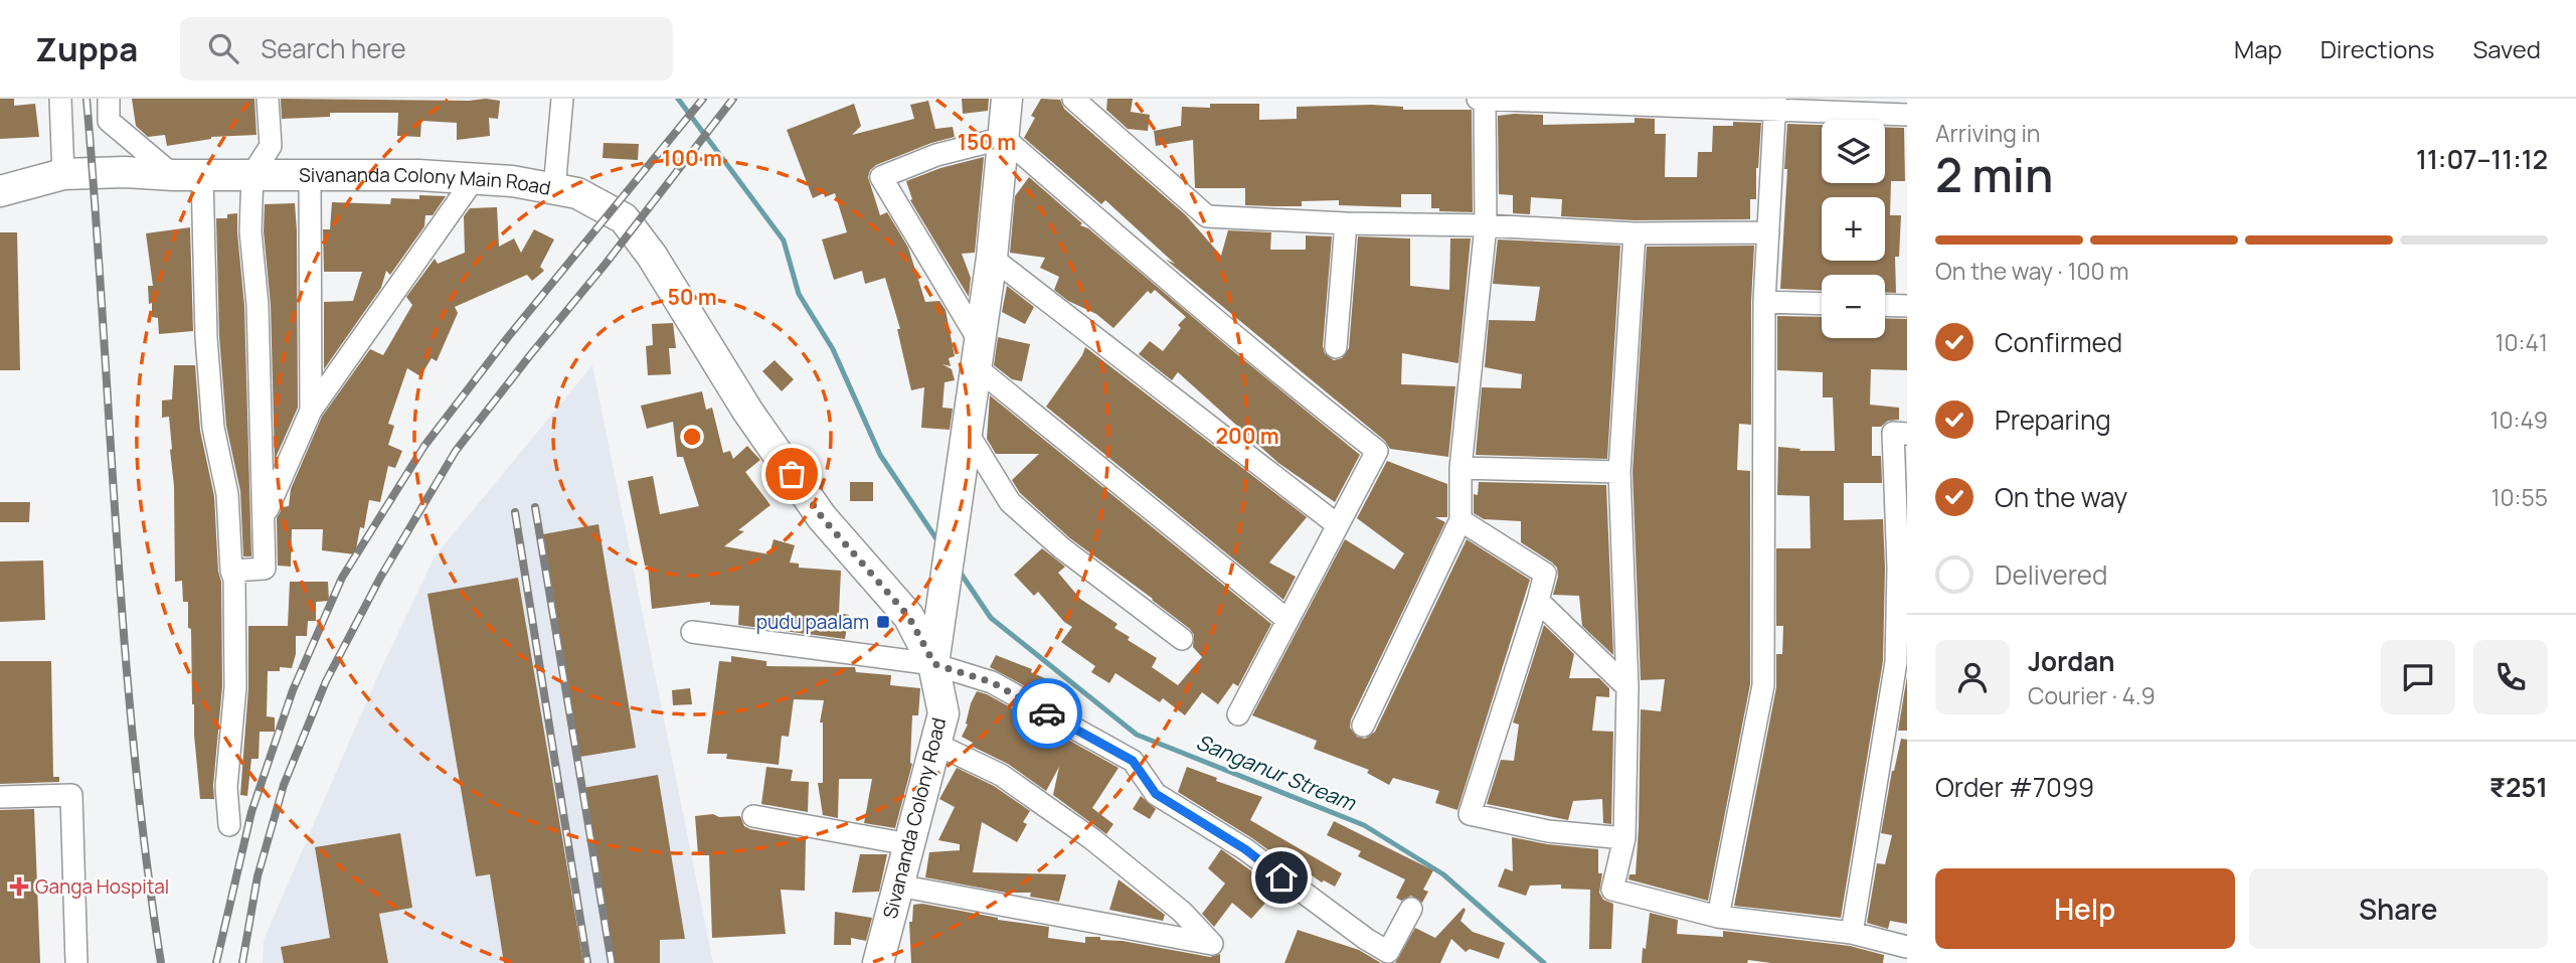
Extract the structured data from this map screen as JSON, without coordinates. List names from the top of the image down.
{
  "streets": {
    "main road": ["Sivananda Colony Main Road", "Sivananda Colony Road"]
  },
  "crossings": [
    ["Sivananda Colony Main Road", "Sivananda Colony Road"]
  ],
  "water": ["Sanganur Stream"],
  "places": {
    "transit": ["pudu paalam"],
    "health": ["Ganga Hospital"]
  },
  "page": {
    "header": "Zuppa",
    "search": "Search here",
    "nav": ["Map", "Directions", "Saved"],
    "heading": ["2 min", "Arriving in", "11:07–11:12"],
    "panel": [
      "Jordan",
      "Courier · 4.9",
      "Order #7099",
      "₹251"
    ],
    "map_buttons": ["+", "−"],
    "bar": "On the way · 100 m",
    "list": [
      ["Confirmed", "10:41"],
      ["Preparing", "10:49"],
      ["On the way", "10:55"],
      "Delivered"
    ],
    "buttons": ["Help", "Share"]
  },
  "rings": [
    "150 m",
    "100 m",
    "50 m",
    "200 m"
  ]
}
